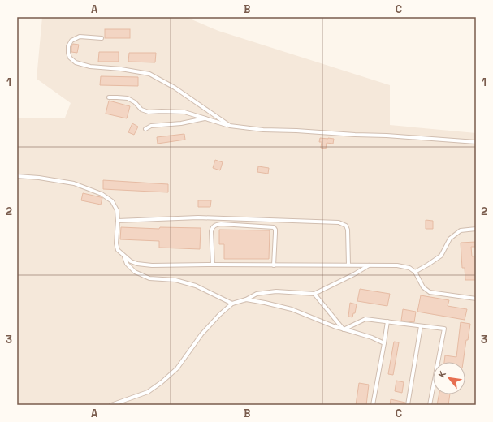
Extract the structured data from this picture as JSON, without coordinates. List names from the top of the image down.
{
  "north": "top left",
  "grid": {
    "columns": ["A", "B", "C"],
    "rows": ["1", "2", "3"]
  }
}
